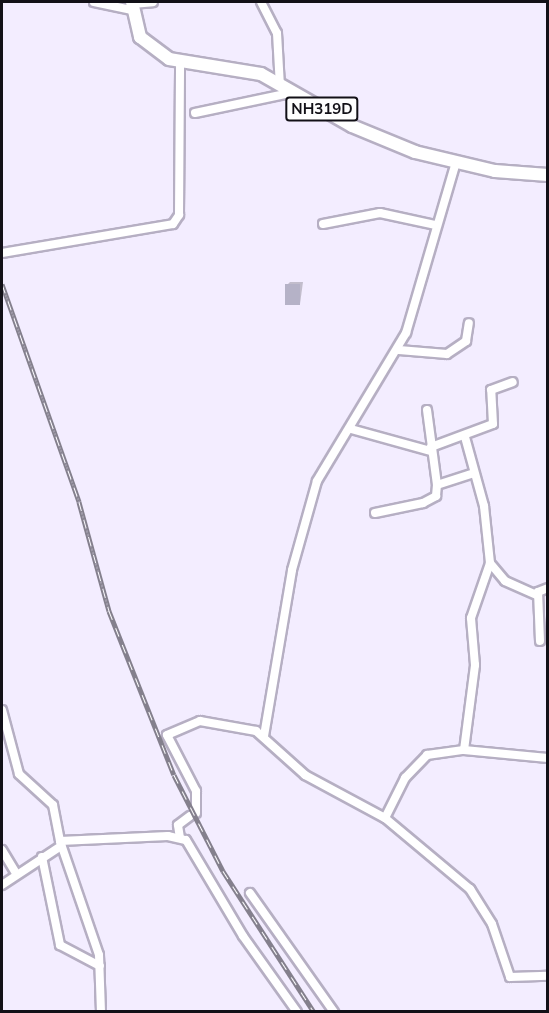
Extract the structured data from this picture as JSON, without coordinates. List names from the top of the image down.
{
  "streets": {
    "highway": ["NH319D"]
  }
}
